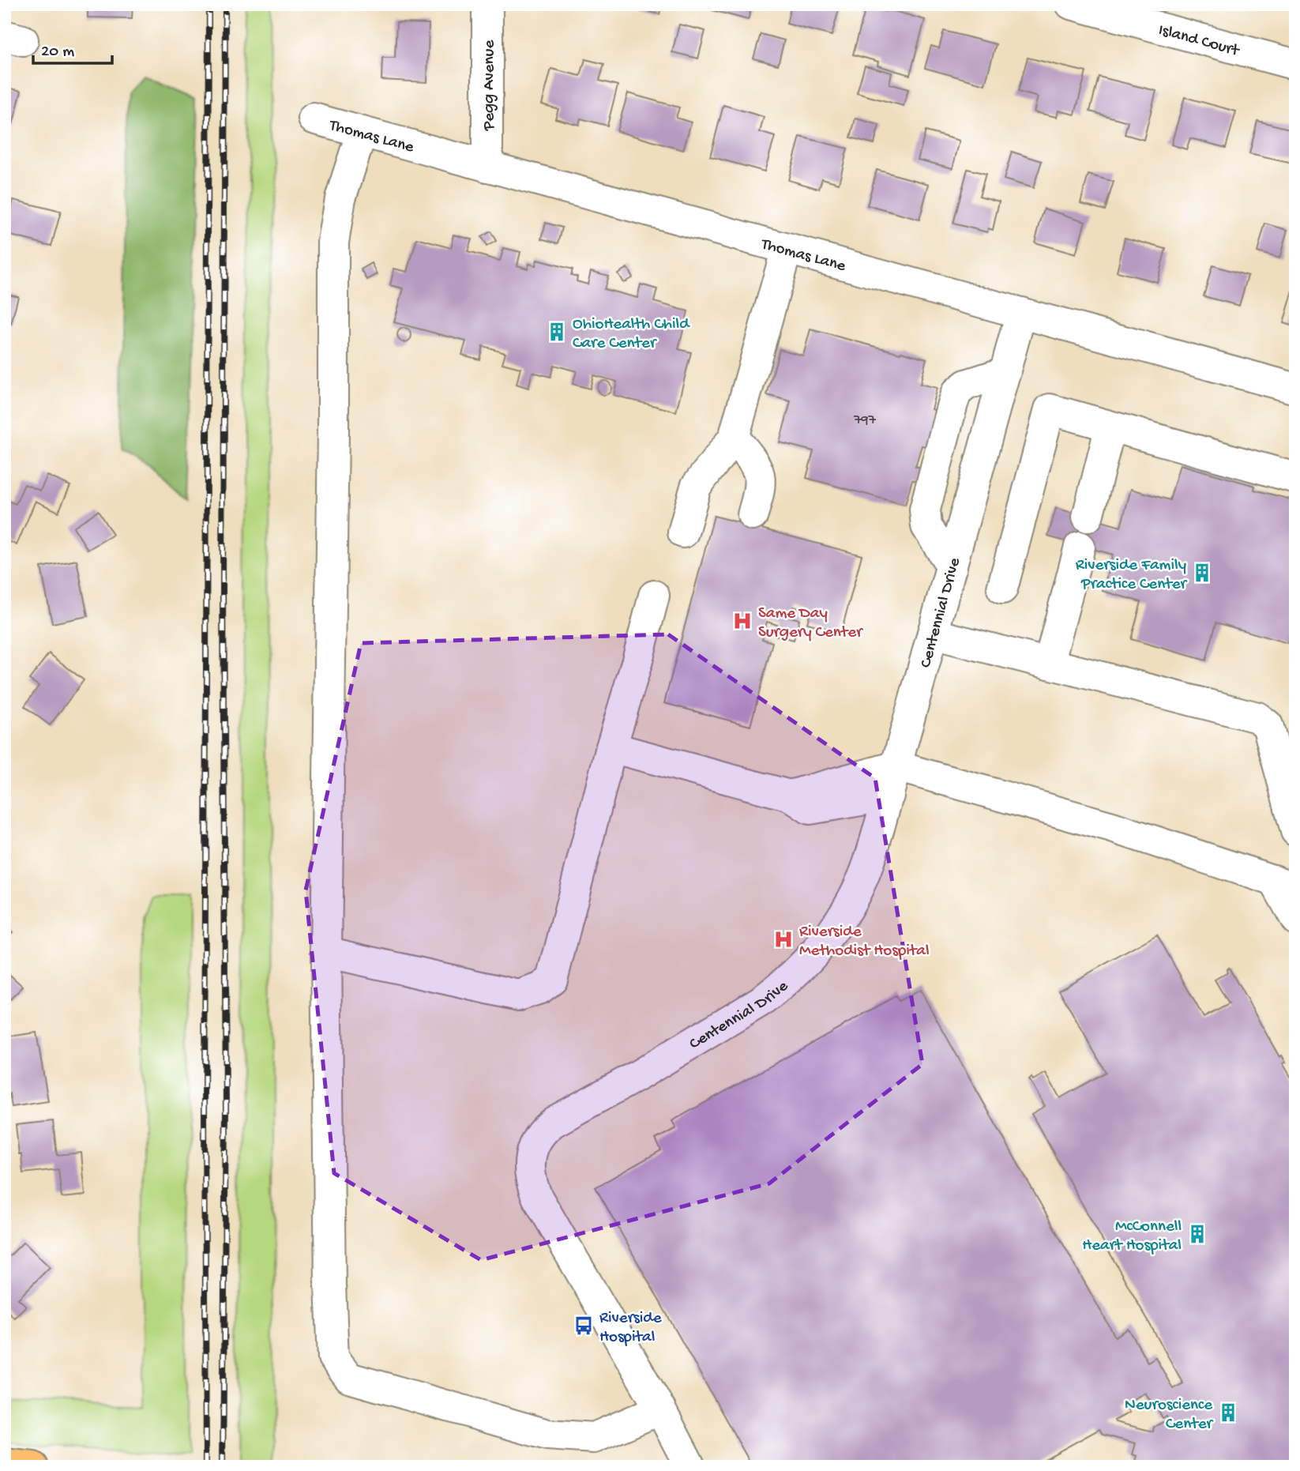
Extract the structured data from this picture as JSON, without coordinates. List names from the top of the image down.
{
  "streets": {
    "street": [
      "Island Court",
      "Pegg Avenue",
      "Thomas Lane",
      "Centennial Drive"
    ]
  },
  "crossings": [
    ["Pegg Avenue", "Thomas Lane"],
    ["Thomas Lane", "Centennial Drive"]
  ],
  "places": {
    "building": [
      "OhioHealth Child Care Center",
      "Riverside Family Practice Center",
      "McConnell Heart Hospital",
      "Neuroscience Center"
    ],
    "hospital": ["Same Day Surgery Center", "Riverside Methodist Hospital"],
    "bus stop": ["Riverside Hospital"]
  },
  "house_numbers": ["797"],
  "scale_bar": "20 m"
}
